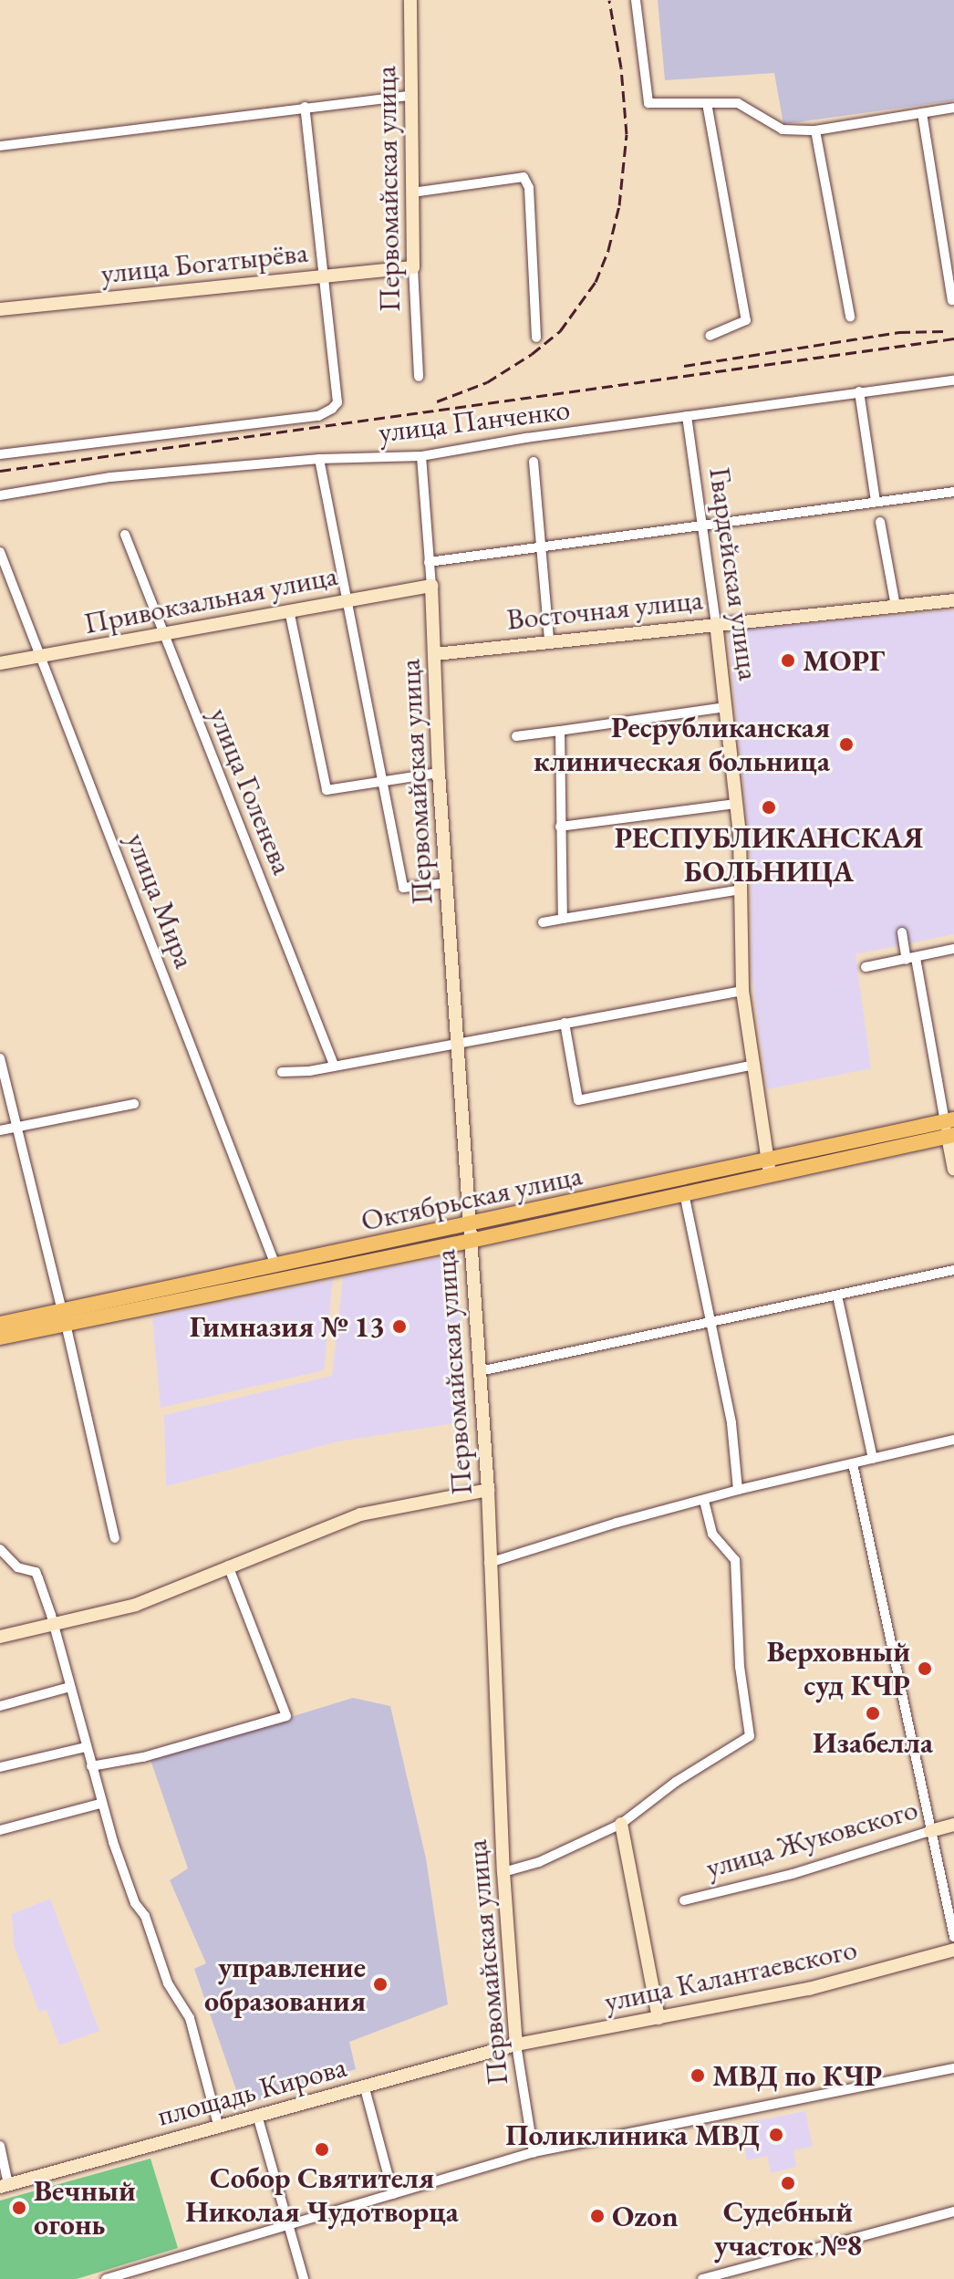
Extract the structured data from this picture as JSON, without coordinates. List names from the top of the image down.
{
  "streets": {
    "main road": ["Октябрьская улица"],
    "street": [
      "Первомайская улица",
      "улица Богатырёва",
      "улица Панченко",
      "Гвардейская улица",
      "Привокзальная улица",
      "Восточная улица",
      "улица Голенева",
      "улица Мира",
      "улица Жуковского",
      "улица Калантаевского",
      "площадь Кирова"
    ]
  },
  "crossings": [
    ["Первомайская улица", "улица Богатырёва"],
    ["Первомайская улица", "улица Панченко"],
    ["Первомайская улица", "Привокзальная улица"],
    ["Первомайская улица", "Восточная улица"],
    ["Первомайская улица", "Октябрьская улица"],
    ["Первомайская улица", "улица Калантаевского"],
    ["Первомайская улица", "площадь Кирова"],
    ["улица Панченко", "Гвардейская улица"],
    ["Гвардейская улица", "Восточная улица"],
    ["Гвардейская улица", "Октябрьская улица"],
    ["Привокзальная улица", "улица Голенева"],
    ["Привокзальная улица", "улица Мира"],
    ["улица Мира", "Октябрьская улица"],
    ["улица Калантаевского", "площадь Кирова"]
  ],
  "places": [
    "МОРГ",
    "Ресрубликанская клиническая больница",
    "РЕСПУБЛИКАНСКАЯ БОЛЬНИЦА",
    "Гимназия № 13",
    "Верховный суд КЧР",
    "Изабелла",
    "управление образования",
    "МВД по КЧР",
    "Поликлиника МВД",
    "Собор Святителя Николая Чудотворца",
    "Судебный участок №8",
    "Вечный огонь",
    "Ozon"
  ]
}
